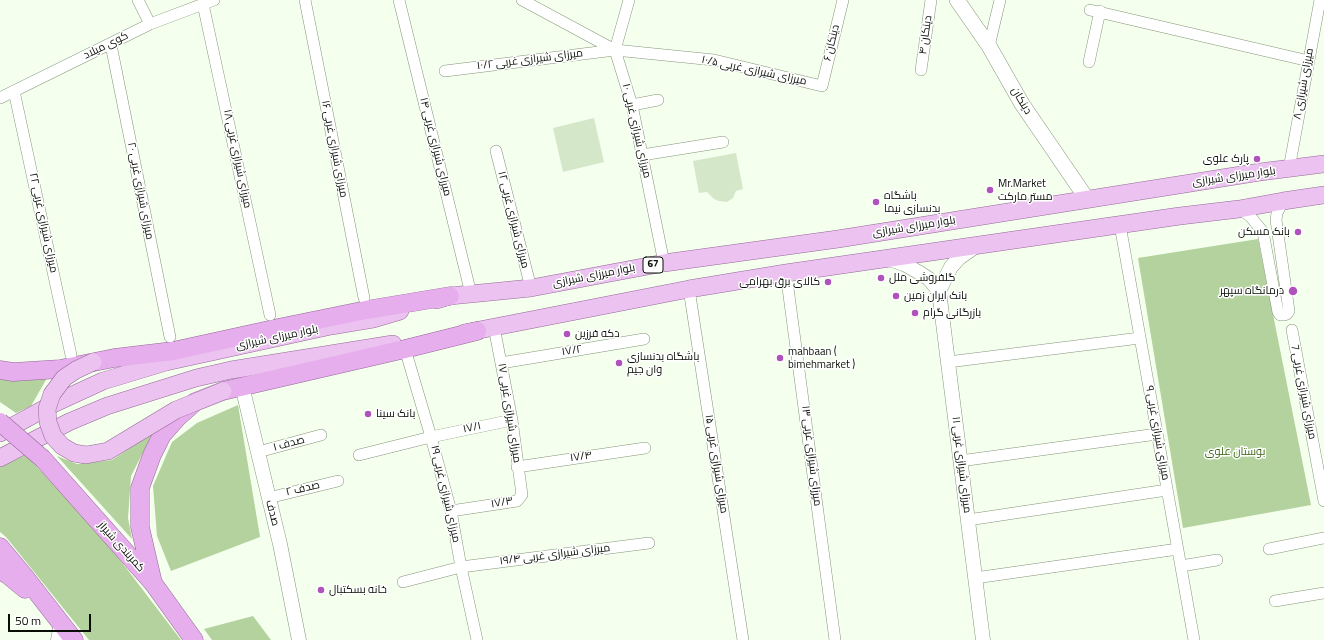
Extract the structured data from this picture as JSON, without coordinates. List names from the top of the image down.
{
  "streets": {
    "highway": ["کمربندی شیراز"],
    "main road": ["دینکان", "بلوار میرزای شیرازی", "67"],
    "street": [
      "دینکان ۴",
      "دینکان ۶",
      "کوی میلاد",
      "۱۰/۲ میرزای شیرازی غربی",
      "۱۰/۵ میرزای شیرازی غربی",
      "۸ میرزای شیرازی",
      "۱۰ میرزای شیرازی غربی",
      "۱۴ میرزای شیرازی غربی",
      "۱۶ میرزای شیرازی غربی",
      "۱۸ میرزای شیرازی غربی",
      "۲۰ میرزای شیرازی غربی",
      "۱۲ میرزای شیرازی غربی",
      "۲۲ میرزای شیرازی غربی",
      "۱۷/۲",
      "میرزای شیرازی غربی 7",
      "۱۷ میرزای شیرازی غربی",
      "۱۷/۱",
      "میرزای شیرازی غربی ۹",
      "۱ صدف",
      "۱۳ میرزای شیرازی غربی",
      "۱۷/۴",
      "۱۵ میرزای شیرازی غربی",
      "میرزای شیرازی غربی ۱۱",
      "۲ صدف",
      "۱۹ میرزای شیرازی غربی",
      "۱۷/۳",
      "صدف",
      "۱۹/۴ میرزای شیرازی غربی"
    ]
  },
  "crossings": [
    ["دینکان ۶", "۱۰/۵ میرزای شیرازی غربی"],
    ["کوی میلاد", "۱۸ میرزای شیرازی غربی"],
    ["کوی میلاد", "۲۰ میرزای شیرازی غربی"],
    ["کوی میلاد", "۲۲ میرزای شیرازی غربی"],
    ["۱۰/۲ میرزای شیرازی غربی", "۱۰/۵ میرزای شیرازی غربی"],
    ["۱۰/۲ میرزای شیرازی غربی", "۱۰ میرزای شیرازی غربی"],
    ["۱۰/۵ میرزای شیرازی غربی", "۱۰ میرزای شیرازی غربی"],
    ["۸ میرزای شیرازی", "بلوار میرزای شیرازی"],
    ["دینکان", "بلوار میرزای شیرازی"],
    ["۱۰ میرزای شیرازی غربی", "بلوار میرزای شیرازی"],
    ["۱۴ میرزای شیرازی غربی", "بلوار میرزای شیرازی"],
    ["بلوار میرزای شیرازی", "۱۲ میرزای شیرازی غربی"],
    ["بلوار میرزای شیرازی", "۱۷ میرزای شیرازی غربی"],
    ["بلوار میرزای شیرازی", "میرزای شیرازی غربی ۹"],
    ["بلوار میرزای شیرازی", "۱۳ میرزای شیرازی غربی"],
    ["بلوار میرزای شیرازی", "۱۵ میرزای شیرازی غربی"],
    ["۱۷/۲", "۱۷ میرزای شیرازی غربی"],
    ["۱۷ میرزای شیرازی غربی", "۱۷/۱"],
    ["۱۷ میرزای شیرازی غربی", "۱۷/۴"],
    ["۱۷ میرزای شیرازی غربی", "۱۷/۳"],
    ["۱۷/۱", "۱۹ میرزای شیرازی غربی"],
    ["۱ صدف", "صدف"],
    ["۲ صدف", "صدف"],
    ["۱۹ میرزای شیرازی غربی", "۱۷/۳"],
    ["۱۹ میرزای شیرازی غربی", "۱۹/۴ میرزای شیرازی غربی"]
  ],
  "parks": ["بوستان علوی"],
  "places": [
    "پارک علوی",
    "Mr.Market مستر مارکت",
    "باشگاه بدنسازی نیما",
    "بانک مسکن",
    "گلفروشی ملل",
    "کالای برق بهرامی",
    "درمانگاه سپهر",
    "بانک ایران زمین",
    "بازرگانی گرام",
    "دکه فرزین",
    "mahbaan ( bimehmarket )",
    "باشگاه بدنسازی وان جیم",
    "بانک سینا",
    "خانه بسکتبال"
  ],
  "scale_bar": "50 m"
}
